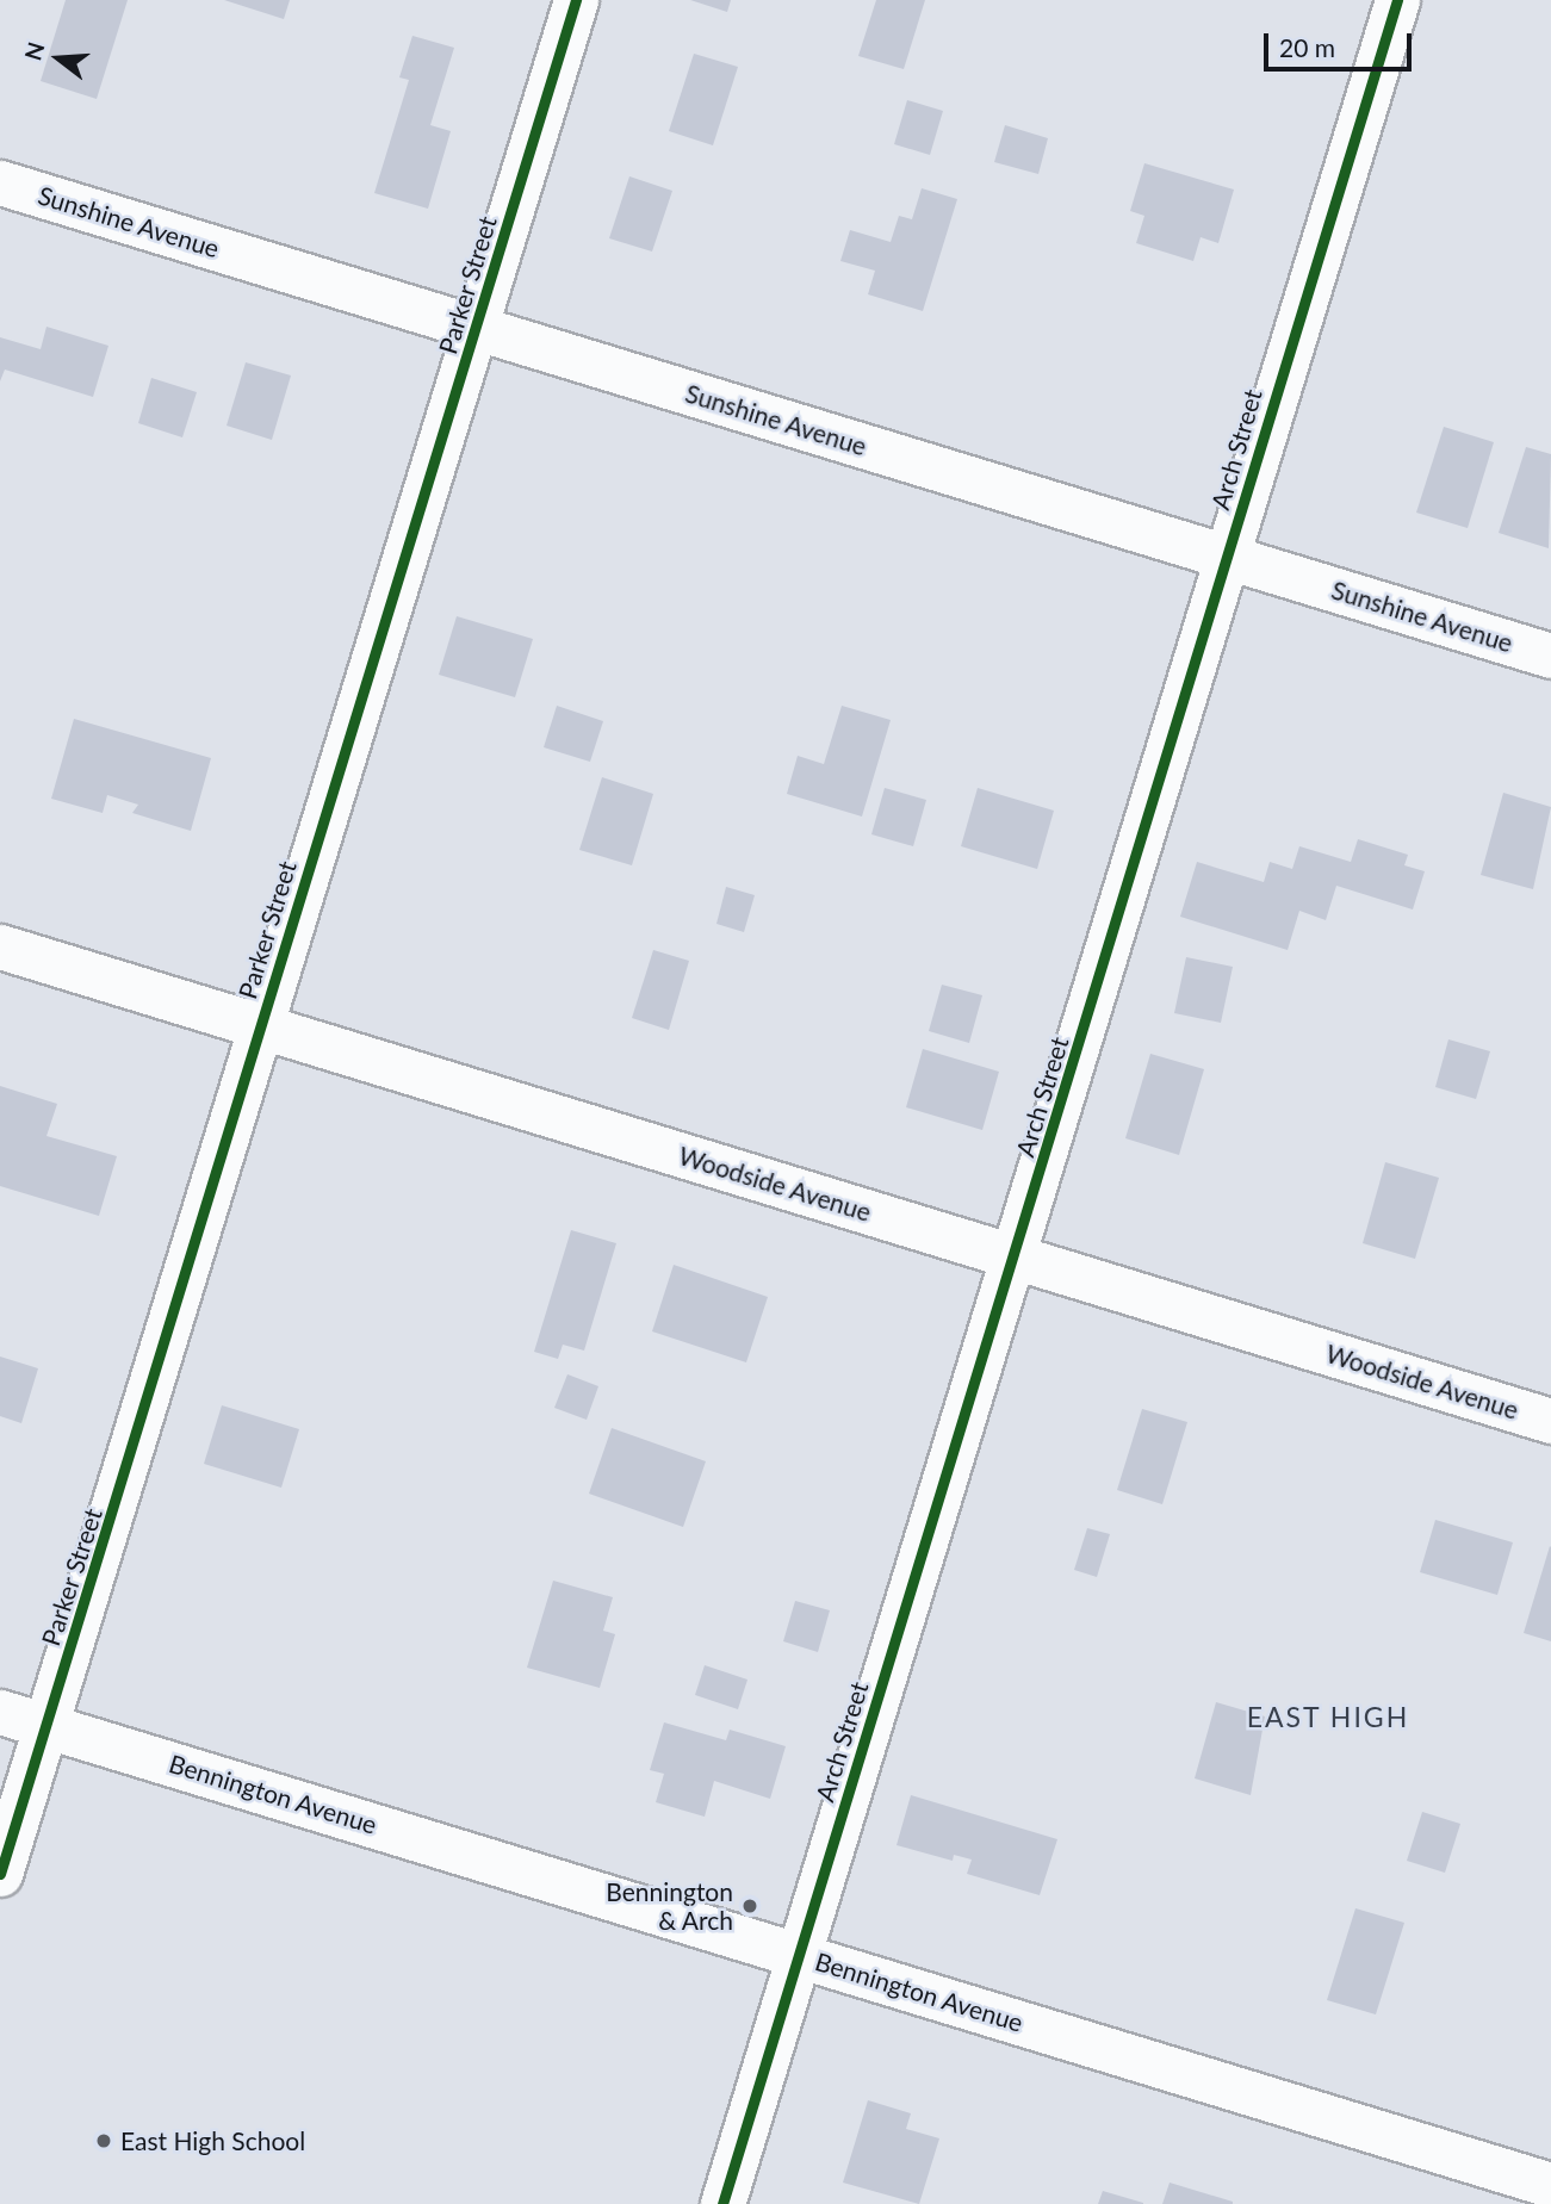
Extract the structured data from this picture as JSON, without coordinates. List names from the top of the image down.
{
  "streets": {
    "street": [
      "Sunshine Avenue",
      "Parker Street",
      "Arch Street",
      "Woodside Avenue",
      "Bennington Avenue"
    ]
  },
  "crossings": [
    ["Sunshine Avenue", "Parker Street"],
    ["Sunshine Avenue", "Arch Street"],
    ["Parker Street", "Woodside Avenue"],
    ["Parker Street", "Bennington Avenue"],
    ["Arch Street", "Woodside Avenue"],
    ["Arch Street", "Bennington Avenue"]
  ],
  "districts": ["EAST HIGH"],
  "places": ["Bennington & Arch", "East High School"],
  "scale_bar": "20 m",
  "north": "left"
}
